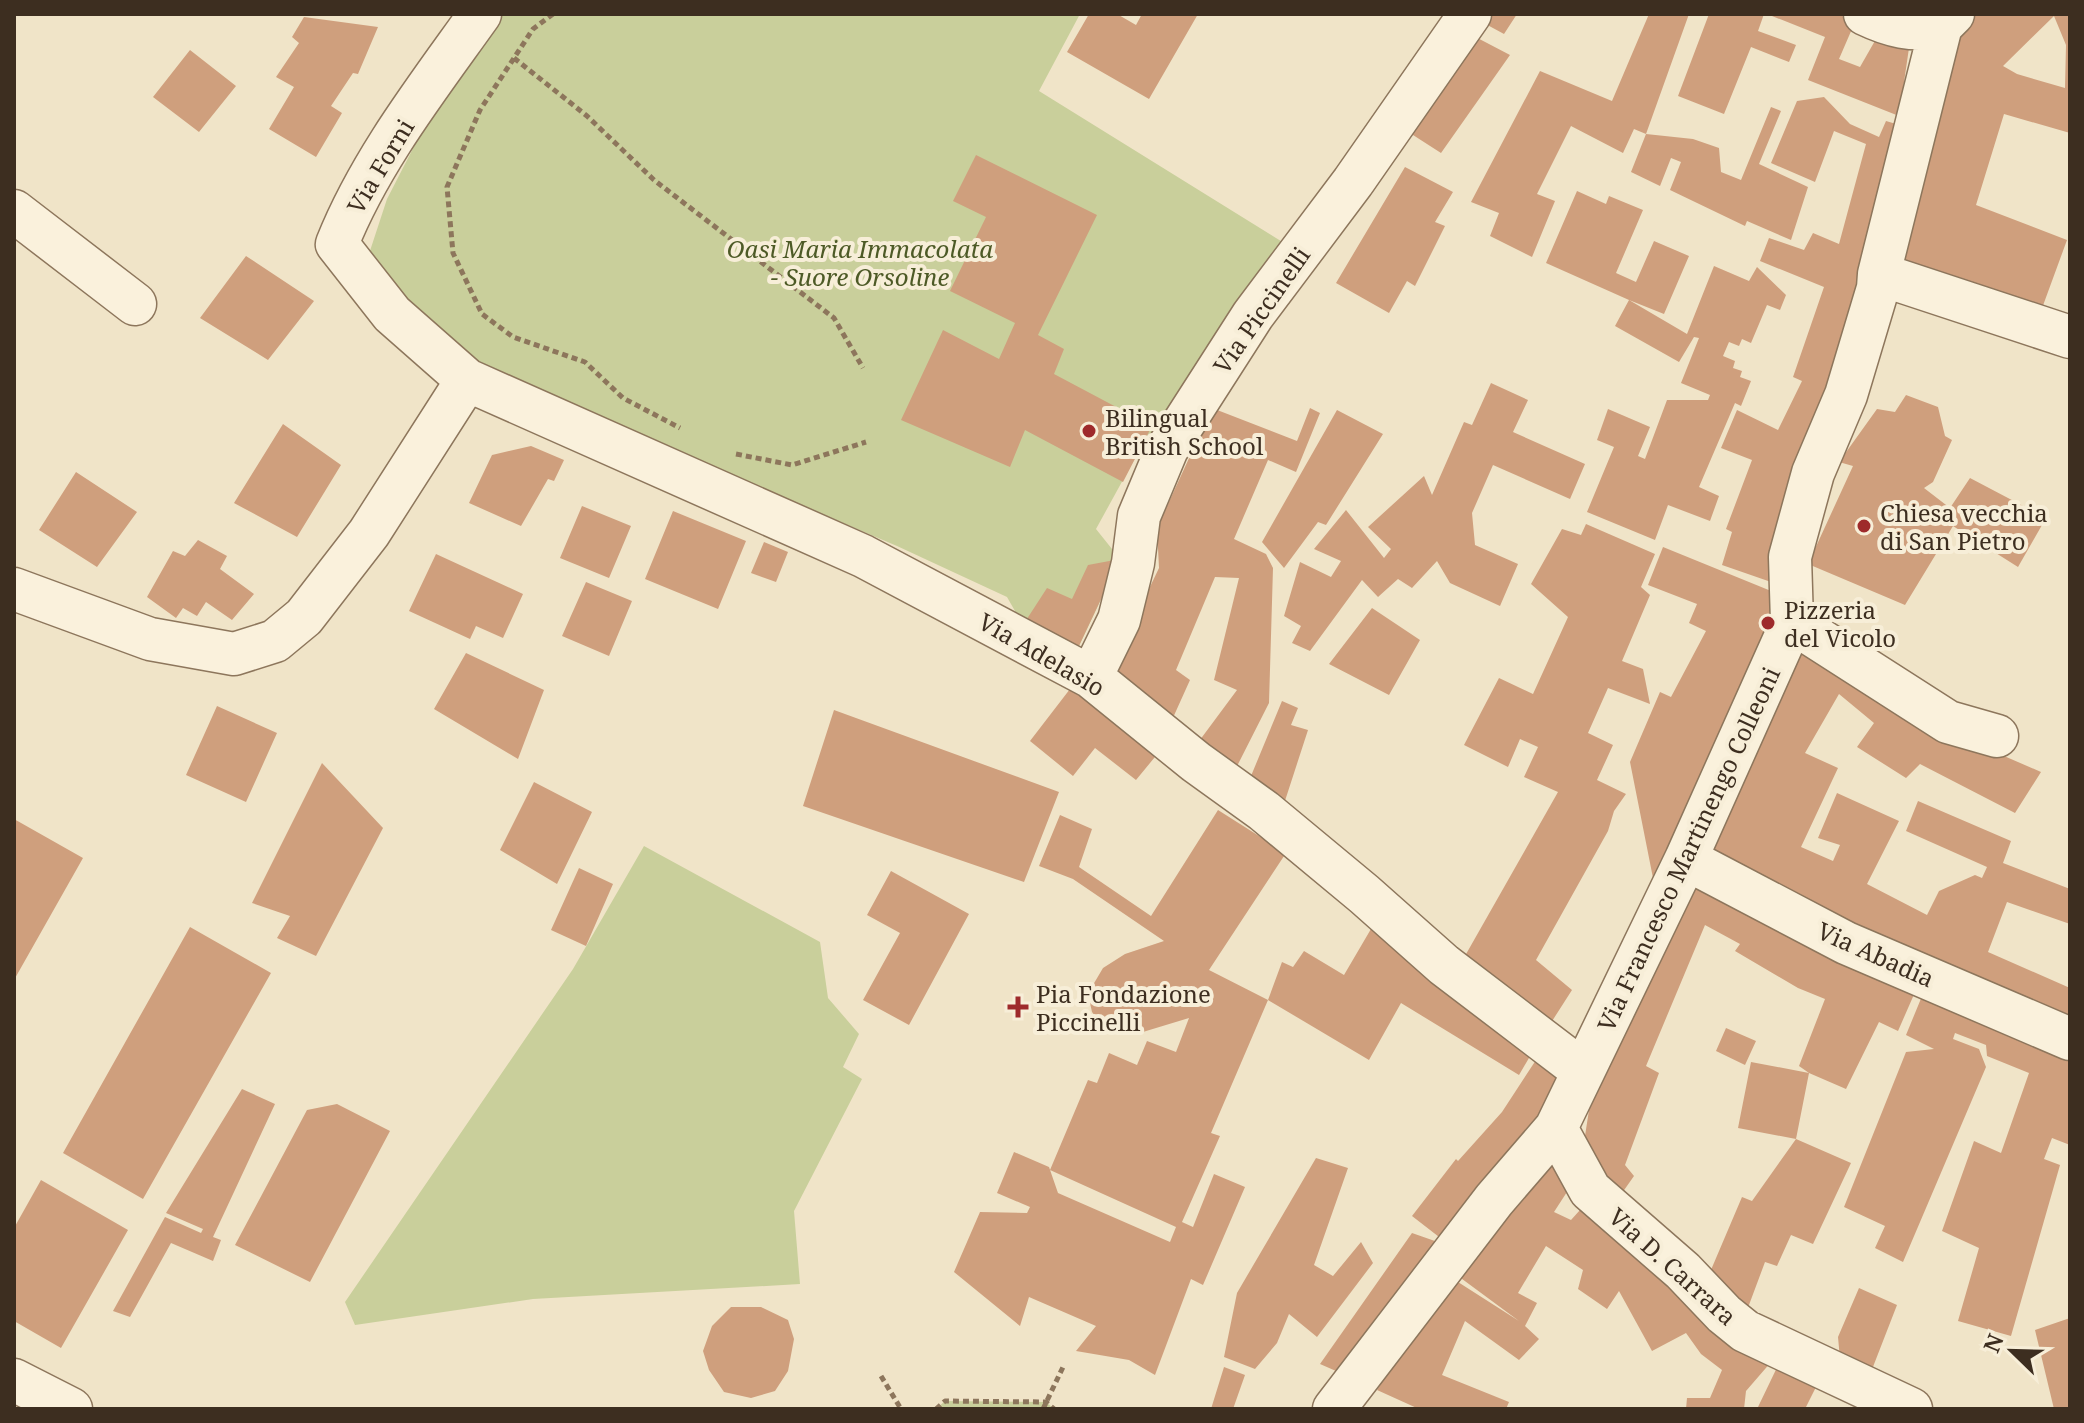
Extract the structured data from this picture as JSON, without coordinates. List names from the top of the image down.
{
  "streets": {
    "street": [
      "Via Forni",
      "Via Piccinelli",
      "Via Adelasio",
      "Via Francesco Martinengo Colleoni",
      "Via Abadia",
      "Via D. Carrara"
    ]
  },
  "crossings": [
    ["Via Forni", "Via Adelasio"],
    ["Via Piccinelli", "Via Adelasio"],
    ["Via Adelasio", "Via Francesco Martinengo Colleoni"],
    ["Via Francesco Martinengo Colleoni", "Via Abadia"],
    ["Via Francesco Martinengo Colleoni", "Via D. Carrara"]
  ],
  "parks": ["Oasi Maria Immacolata - Suore Orsoline"],
  "places": {
    "other": ["Bilingual British School", "Chiesa vecchia di San Pietro", "Pizzeria del Vicolo"],
    "health": ["Pia Fondazione Piccinelli"]
  },
  "north": "top left"
}
